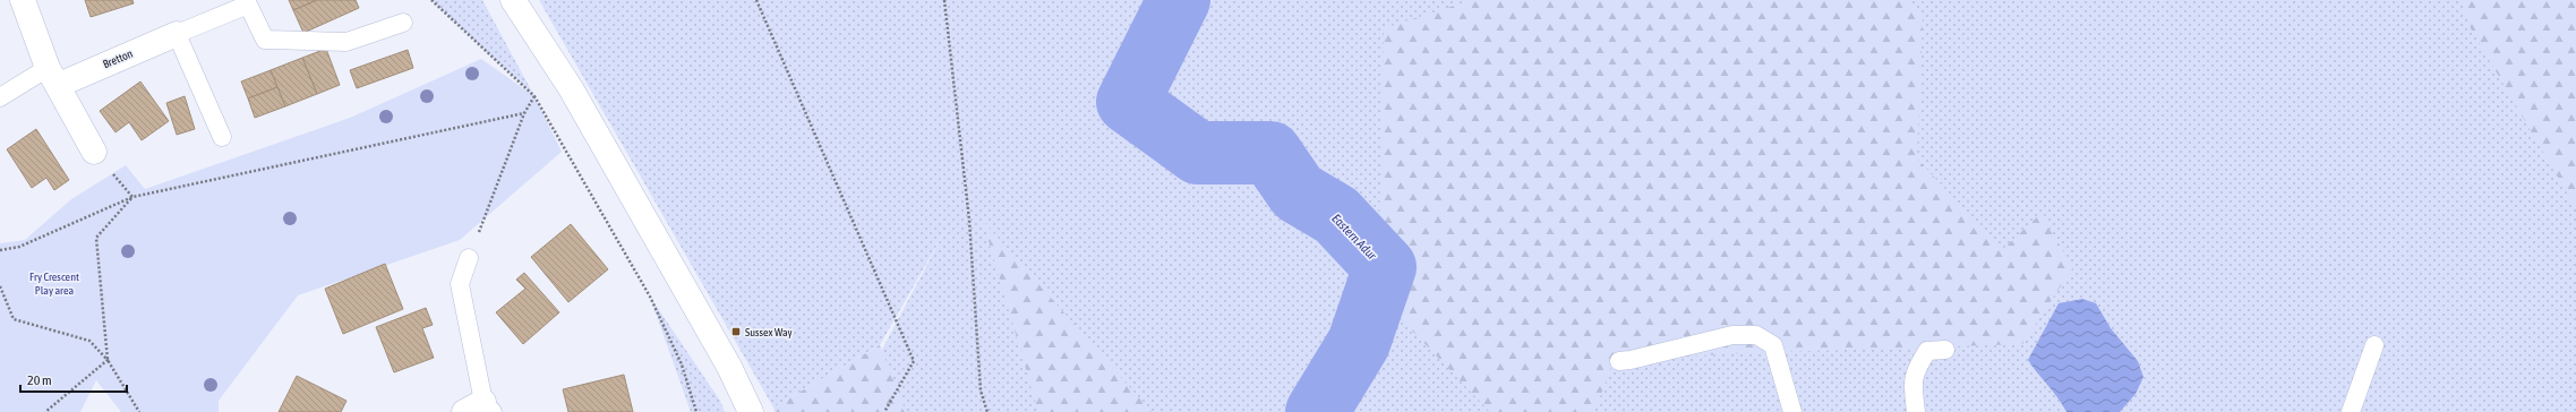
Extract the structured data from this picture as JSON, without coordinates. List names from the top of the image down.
{
  "streets": {
    "main road": ["Bretton"]
  },
  "water": ["Eastern Adur"],
  "parks": ["Fry Crescent Play area"],
  "places": {
    "transit": ["Sussex Way"]
  },
  "scale_bar": "20 m"
}
